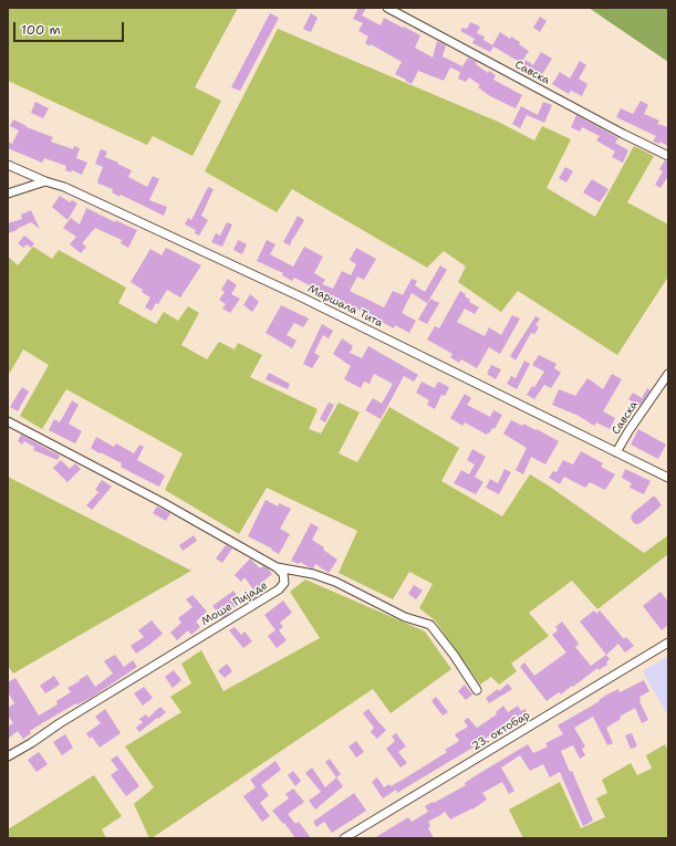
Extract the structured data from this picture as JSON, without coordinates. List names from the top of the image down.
{
  "streets": {
    "street": [
      "Савска",
      "Маршала Тита",
      "Моше Пијаде",
      "23. октобар"
    ]
  },
  "crossings": [
    ["Савска", "Маршала Тита"]
  ],
  "scale_bar": "100 m"
}
